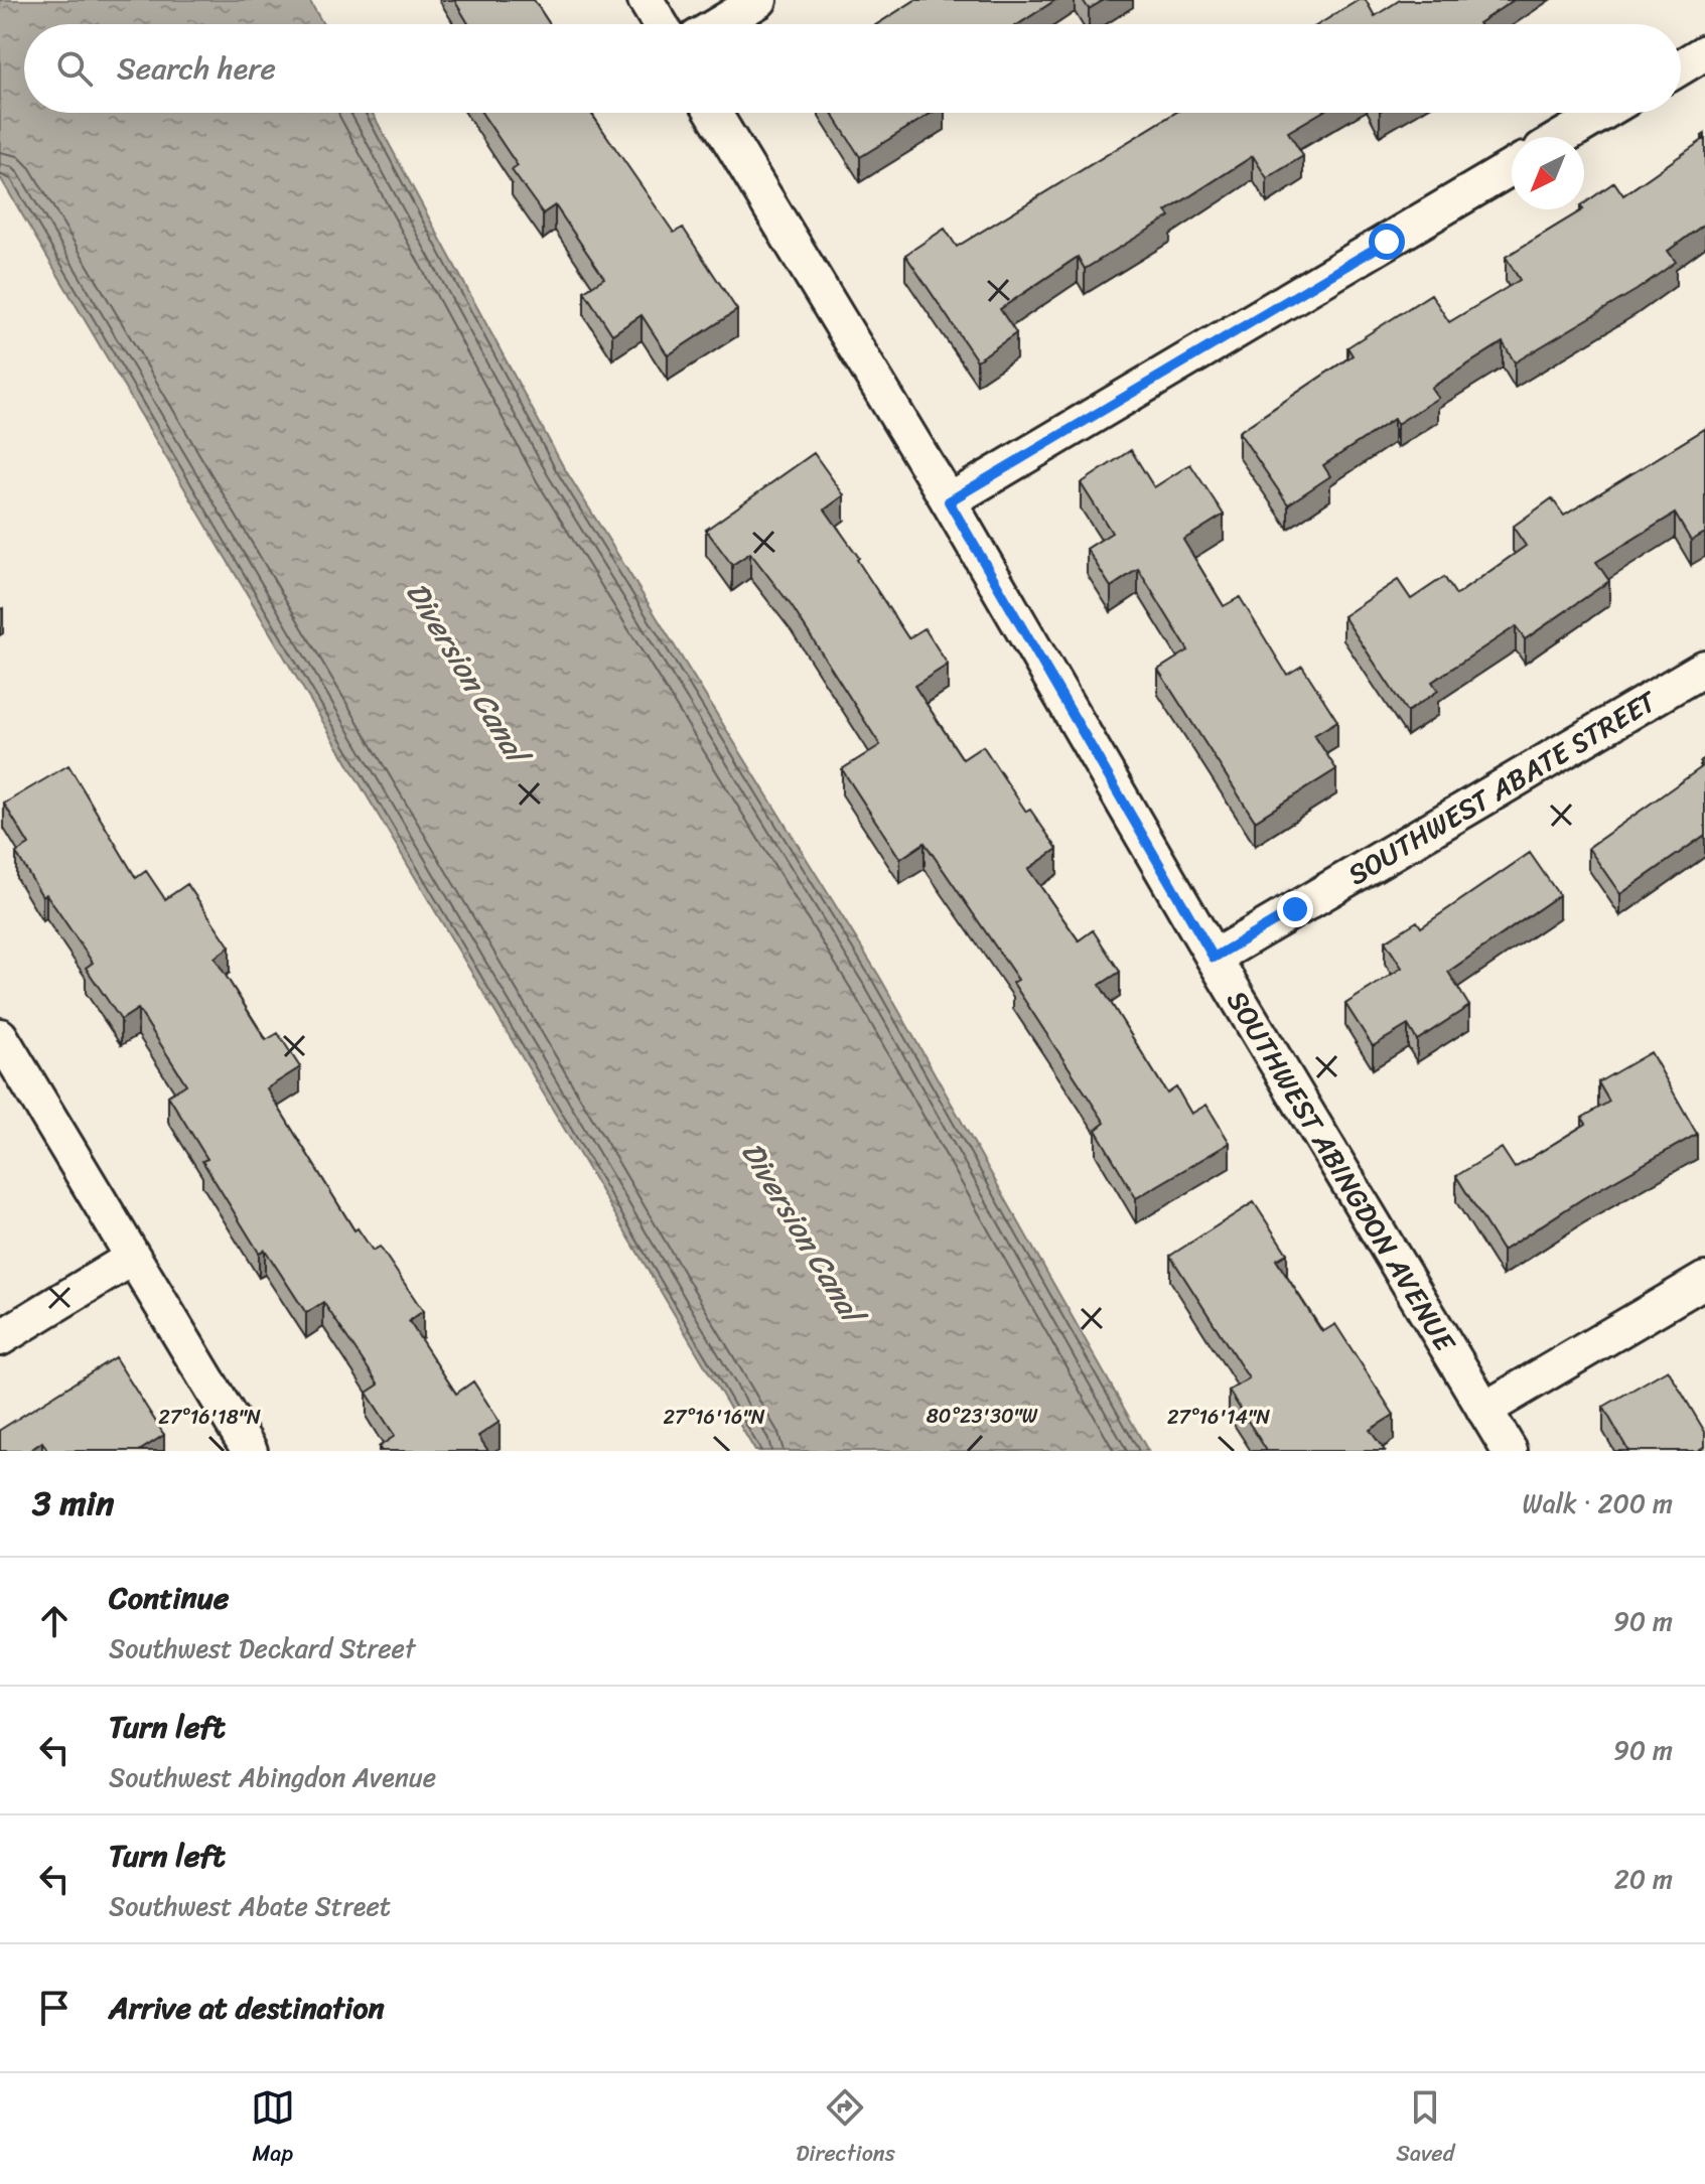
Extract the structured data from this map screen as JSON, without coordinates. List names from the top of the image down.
{
  "streets": {
    "street": ["SOUTHWEST ABATE STREET", "SOUTHWEST ABINGDON AVENUE"]
  },
  "crossings": [
    ["SOUTHWEST ABATE STREET", "SOUTHWEST ABINGDON AVENUE"]
  ],
  "water": ["Diversion Canal"],
  "north": "bottom left",
  "page": {
    "search": "Search here",
    "heading": ["3 min", "Walk · 200 m"],
    "list": [
      ["Continue", "Southwest Deckard Street", "90 m"],
      ["Turn left", "Southwest Abingdon Avenue", "90 m"],
      ["Turn left", "Southwest Abate Street", "20 m"],
      "Arrive at destination"
    ],
    "nav": ["Map", "Directions", "Saved"]
  },
  "coordinates": [
    "80°23'30\"W",
    "27°16'18\"N",
    "27°16'16\"N",
    "27°16'14\"N"
  ]
}
